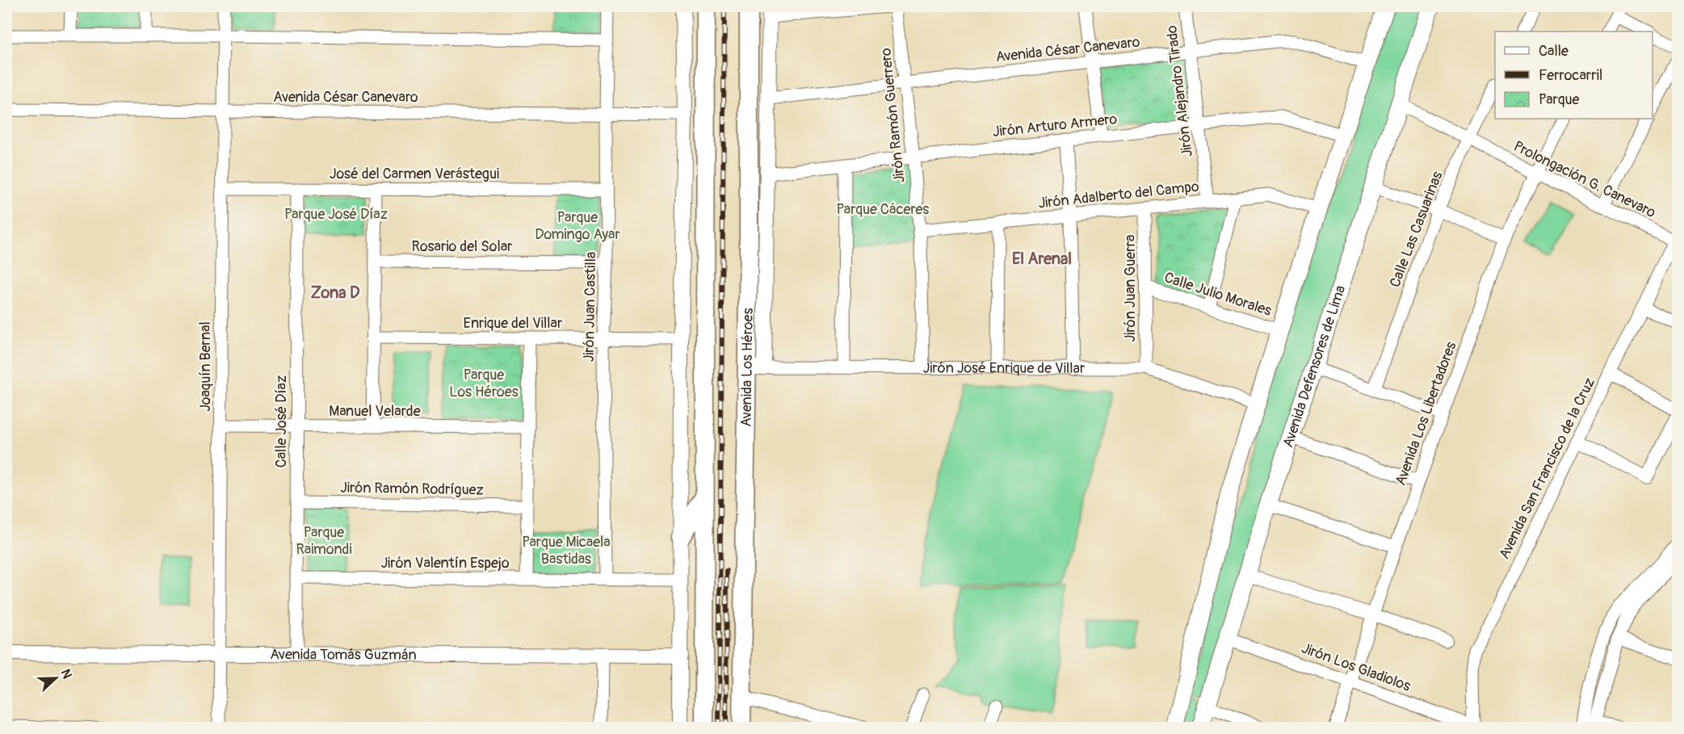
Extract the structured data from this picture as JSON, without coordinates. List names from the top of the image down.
{
  "streets": {
    "main road": ["Avenida Defensores de Lima", "Avenida Los Héroes"],
    "street": [
      "Avenida César Canevaro",
      "Jirón Alejandro Tirado",
      "Jirón Ramón Guerrero",
      "Jirón Arturo Armero",
      "José del Carmen Verástegui",
      "Prolongación G. Canevaro",
      "Jirón Adalberto del Campo",
      "Calle Las Casuarinas",
      "Rosario del Solar",
      "Jirón Juan Guerra",
      "Calle Julio Morales",
      "Jirón Juan Castilla",
      "Enrique del Villar",
      "Joaquín Bernal",
      "Jirón José Enrique de Villar",
      "Manuel Velarde",
      "Avenida Los Libertadores",
      "Calle José Díaz",
      "Avenida San Francisco de la Cruz",
      "Jirón Ramón Rodríguez",
      "Jirón Valentín Espejo",
      "Avenida Tomás Guzmán",
      "Jirón Los Gladiolos"
    ]
  },
  "crossings": [
    ["Avenida César Canevaro", "Jirón Alejandro Tirado"],
    ["Avenida César Canevaro", "Jirón Ramón Guerrero"],
    ["Avenida César Canevaro", "Jirón Juan Castilla"],
    ["Avenida César Canevaro", "Joaquín Bernal"],
    ["Avenida César Canevaro", "Avenida Los Héroes"],
    ["Jirón Alejandro Tirado", "Jirón Arturo Armero"],
    ["Jirón Alejandro Tirado", "Jirón Adalberto del Campo"],
    ["Jirón Ramón Guerrero", "Jirón Arturo Armero"],
    ["Jirón Ramón Guerrero", "Jirón Adalberto del Campo"],
    ["Jirón Ramón Guerrero", "Jirón José Enrique de Villar"],
    ["Jirón Arturo Armero", "Avenida Los Héroes"],
    ["José del Carmen Verástegui", "Jirón Juan Castilla"],
    ["José del Carmen Verástegui", "Joaquín Bernal"],
    ["José del Carmen Verástegui", "Calle José Díaz"],
    ["Prolongación G. Canevaro", "Calle Las Casuarinas"],
    ["Prolongación G. Canevaro", "Avenida Defensores de Lima"],
    ["Prolongación G. Canevaro", "Avenida Los Libertadores"],
    ["Prolongación G. Canevaro", "Avenida San Francisco de la Cruz"],
    ["Jirón Adalberto del Campo", "Jirón Juan Guerra"],
    ["Rosario del Solar", "Jirón Juan Castilla"],
    ["Jirón Juan Guerra", "Calle Julio Morales"],
    ["Jirón Juan Guerra", "Jirón José Enrique de Villar"],
    ["Jirón Juan Castilla", "Enrique del Villar"],
    ["Jirón Juan Castilla", "Jirón Valentín Espejo"],
    ["Joaquín Bernal", "Manuel Velarde"],
    ["Joaquín Bernal", "Avenida Tomás Guzmán"],
    ["Avenida Defensores de Lima", "Jirón Los Gladiolos"],
    ["Avenida Los Héroes", "Jirón José Enrique de Villar"],
    ["Manuel Velarde", "Calle José Díaz"],
    ["Avenida Los Libertadores", "Jirón Los Gladiolos"],
    ["Calle José Díaz", "Jirón Ramón Rodríguez"],
    ["Calle José Díaz", "Jirón Valentín Espejo"],
    ["Calle José Díaz", "Avenida Tomás Guzmán"],
    ["Avenida San Francisco de la Cruz", "Jirón Los Gladiolos"]
  ],
  "districts": ["El Arenal", "Zona D"],
  "parks": [
    "Parque Cáceres",
    "Parque José Díaz",
    "Parque Domingo Ayar",
    "Parque Los Héroes",
    "Parque Raimondi",
    "Parque Micaela Bastidas"
  ],
  "legend": ["Calle", "Ferrocarril", "Parque"],
  "north": "right"
}
